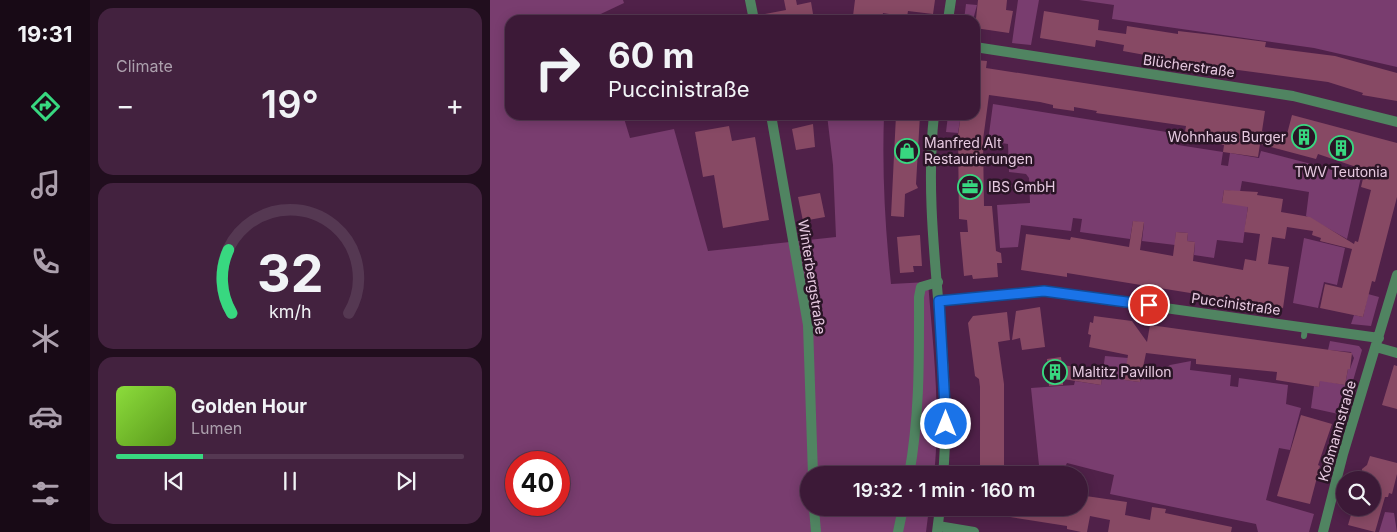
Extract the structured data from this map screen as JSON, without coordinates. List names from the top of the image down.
{
  "streets": {
    "street": [
      "Blücherstraße",
      "Winterbergstraße",
      "Puccinistraße",
      "Koßmannstraße"
    ]
  },
  "crossings": [
    ["Puccinistraße", "Koßmannstraße"]
  ],
  "places": {
    "building": ["Wohnhaus Burger", "TWV Teutonia", "Maltitz Pavillon"],
    "shop": ["Manfred Alt Restaurierungen"],
    "office": ["IBS GmbH"]
  },
  "page": {
    "tabs": "19:31",
    "tile": "Climate",
    "turn": ["60 m", "Puccinistraße"],
    "heat": ["−", "19°", "+"],
    "song": ["Golden Hour", "Lumen"],
    "limit": "40",
    "trip": "19:32 · 1 min · 160 m",
    "gauge": ["32", "km/h"]
  }
}
